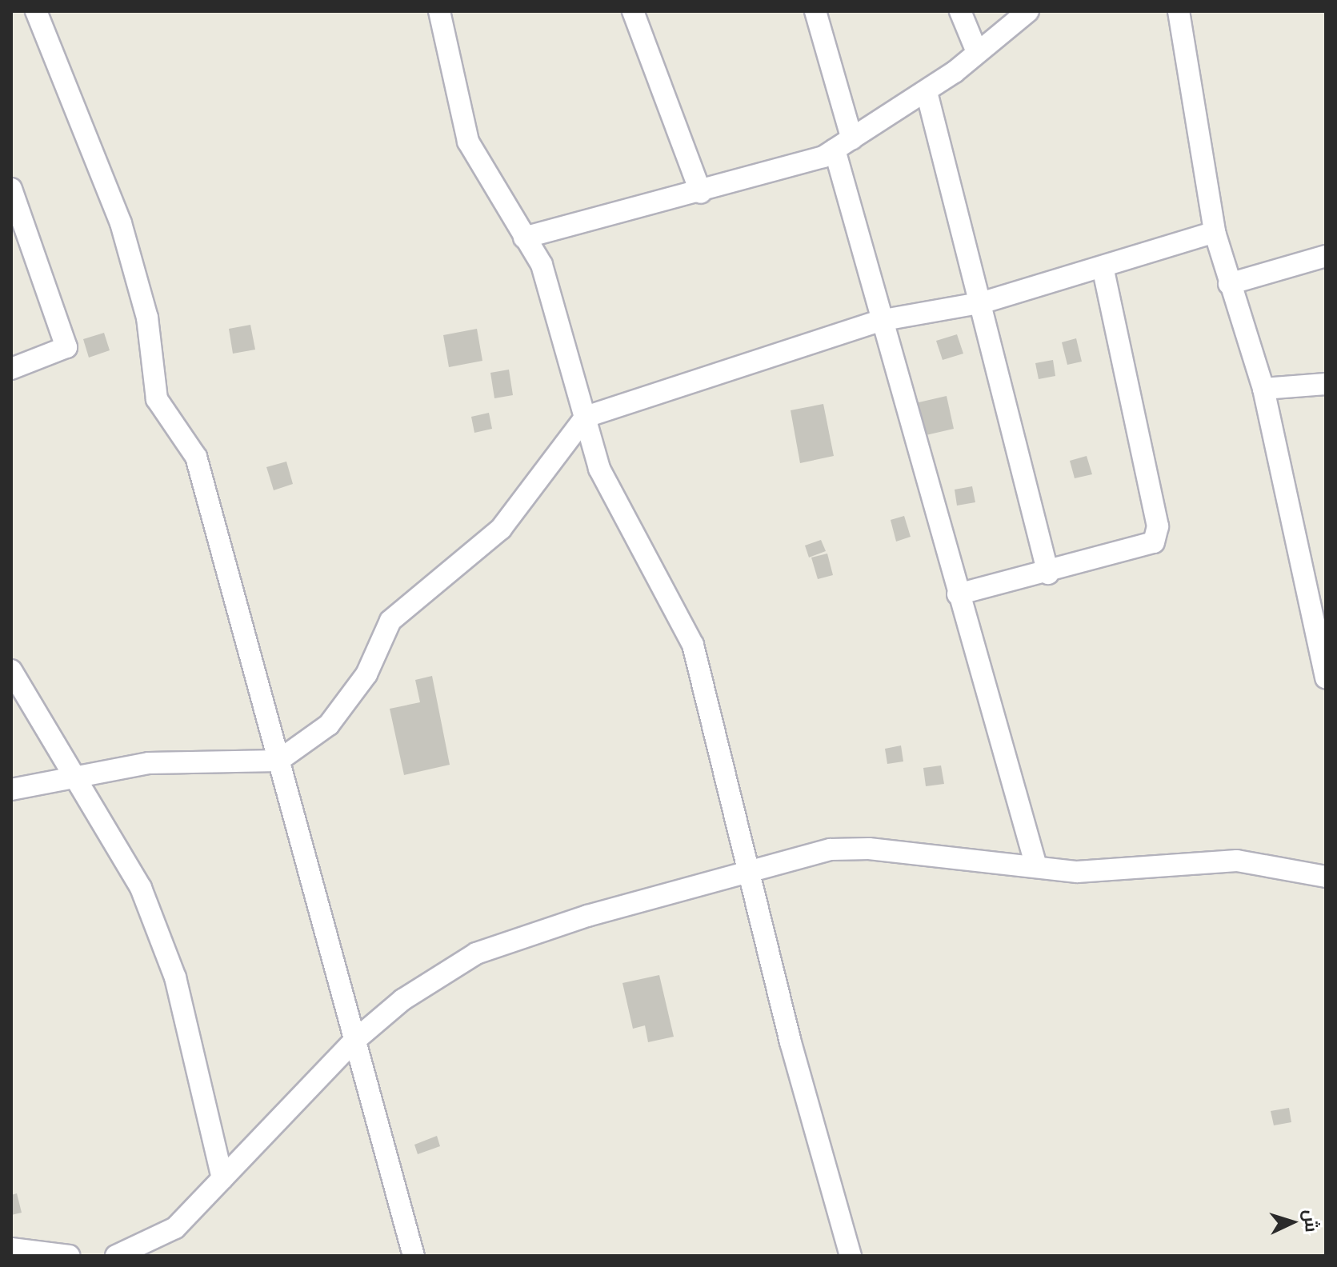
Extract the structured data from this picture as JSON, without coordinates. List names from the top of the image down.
{
  "north": "right"
}
